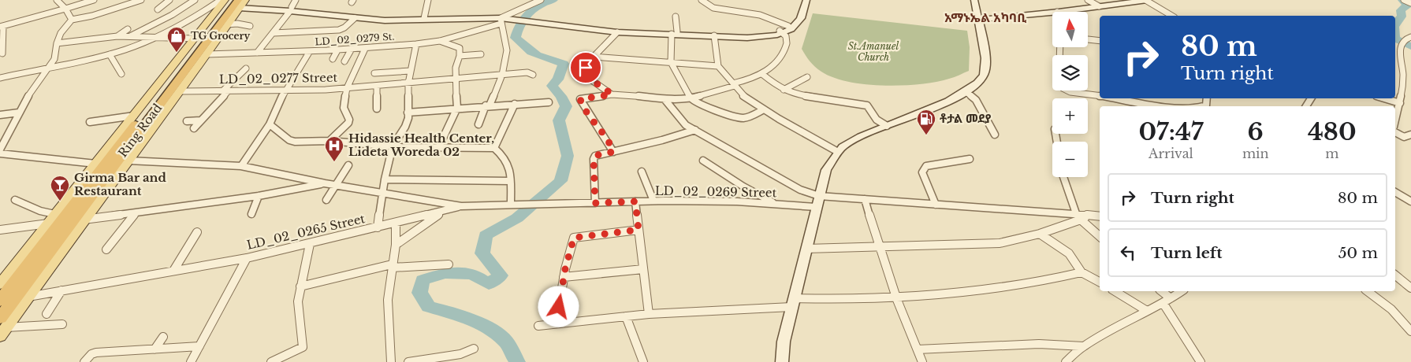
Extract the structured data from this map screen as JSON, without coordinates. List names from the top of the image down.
{
  "streets": {
    "highway": ["Ring Road"],
    "street": [
      "LD_02_0279 St.",
      "LD_02_0277 Street",
      "LD_02_0269 Street",
      "LD_02_0265 Street"
    ]
  },
  "districts": ["አማኑኤል አካባቢ"],
  "parks": ["St.Amanuel Church"],
  "places": {
    "shop": ["TG Grocery"],
    "fuel station": ["ቶታል መደያ"],
    "hospital": ["Hidassie Health Center, Lideta Woreda 02"],
    "bar": ["Girma Bar and Restaurant"]
  },
  "north": "top",
  "page": {
    "map_buttons": ["+", "−"],
    "turn": ["80 m", "Turn right"],
    "eta": [
      "07:47",
      "Arrival",
      "6",
      "min",
      "480",
      "m"
    ],
    "list": [
      {
        "name": "Turn right",
        "value": "80 m"
      },
      {
        "name": "Turn left",
        "value": "50 m"
      }
    ]
  }
}
